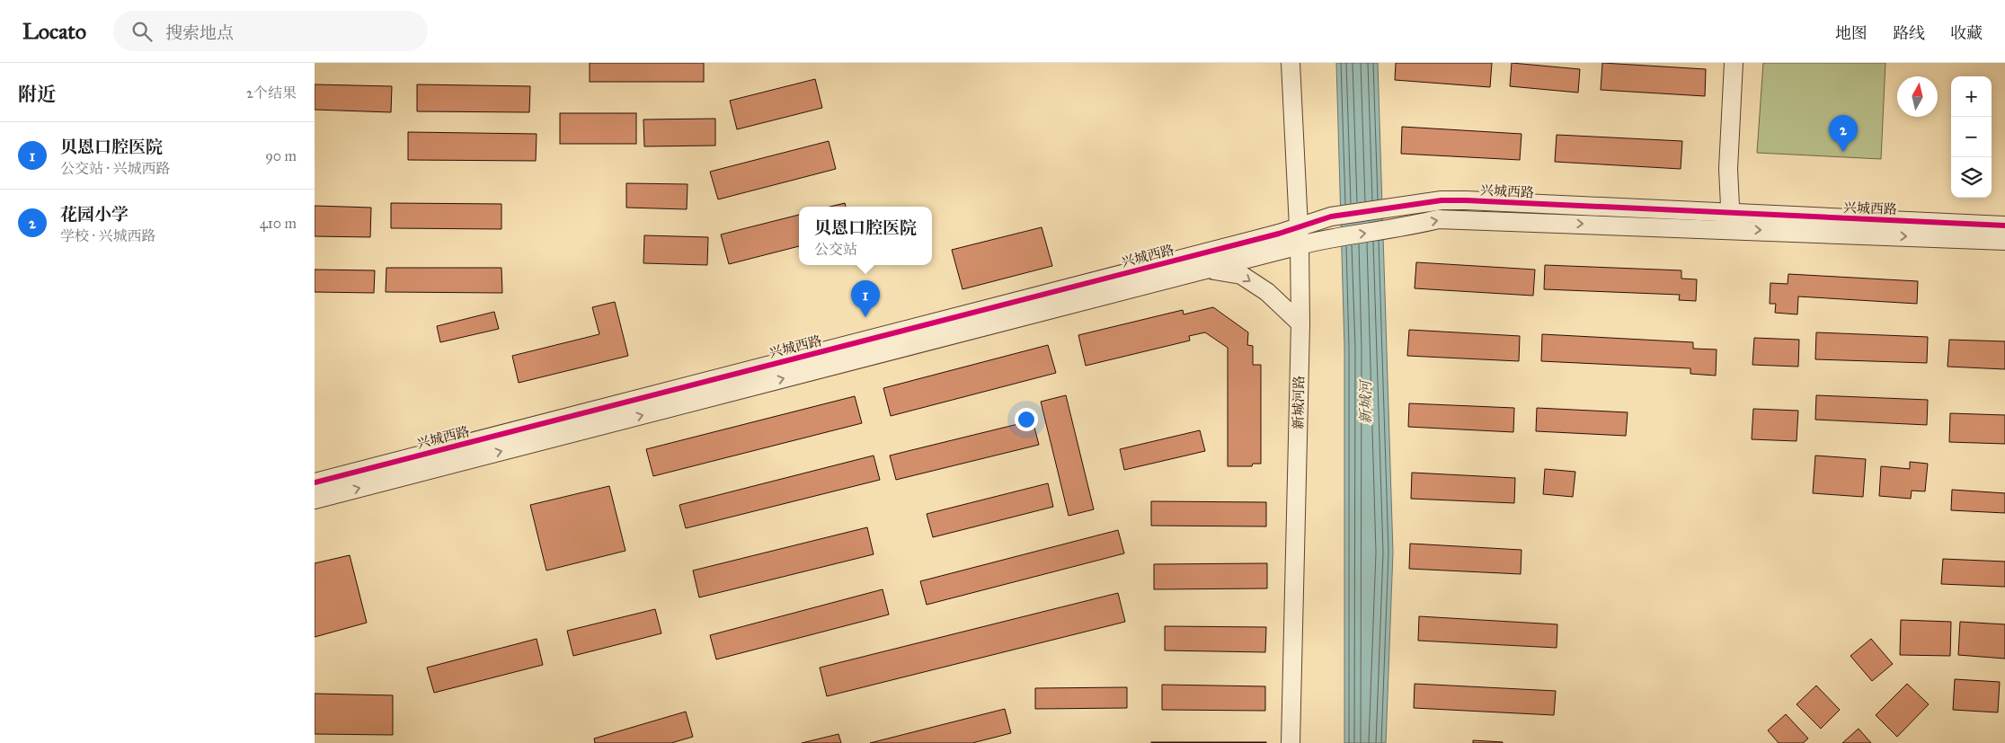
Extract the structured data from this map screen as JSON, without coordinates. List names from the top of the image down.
{
  "streets": {
    "street": ["兴城西路", "新城河路"]
  },
  "crossings": [
    ["兴城西路", "新城河路"]
  ],
  "water": ["新城河"],
  "north": "top",
  "page": {
    "header": "Locato",
    "search": "搜索地点",
    "nav": ["地图", "路线", "收藏"],
    "heading": ["附近", "2个结果"],
    "map_buttons": ["+", "−"],
    "pins": ["2", "1"],
    "list": [
      {
        "mark": "1",
        "name": "贝恩口腔医院",
        "note": "公交站 · 兴城西路",
        "value": "90 m"
      },
      {
        "mark": "2",
        "name": "花园小学",
        "note": "学校 · 兴城西路",
        "value": "410 m"
      }
    ],
    "popup": ["贝恩口腔医院", "公交站"]
  }
}
